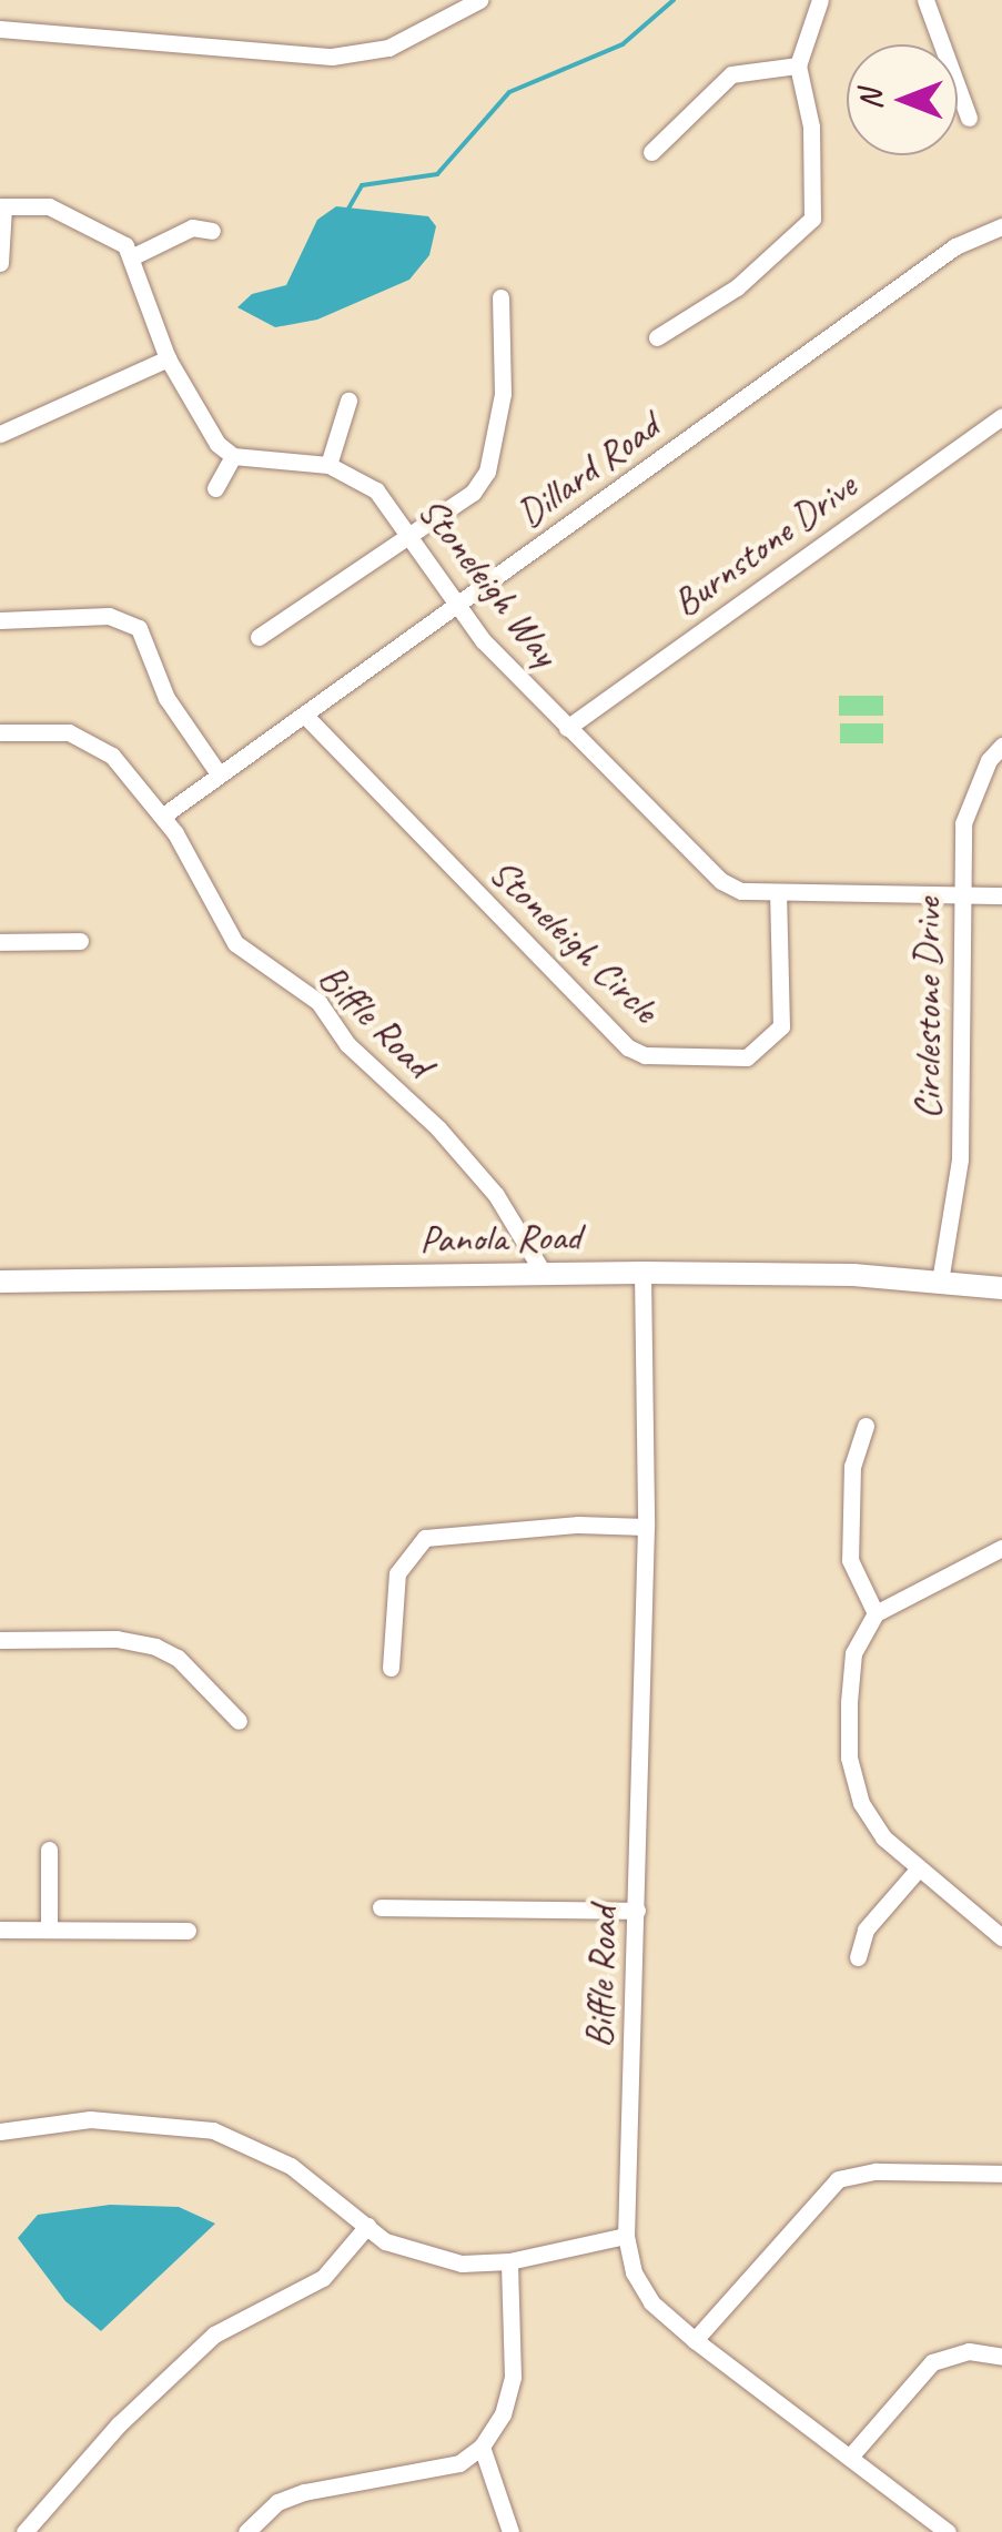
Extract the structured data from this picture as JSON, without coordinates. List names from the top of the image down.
{
  "streets": {
    "main road": ["Panola Road"],
    "street": [
      "Dillard Road",
      "Burnstone Drive",
      "Stoneleigh Way",
      "Stoneleigh Circle",
      "Circlestone Drive",
      "Biffle Road"
    ]
  },
  "crossings": [
    ["Dillard Road", "Stoneleigh Way"],
    ["Dillard Road", "Stoneleigh Circle"],
    ["Dillard Road", "Biffle Road"],
    ["Burnstone Drive", "Stoneleigh Way"],
    ["Stoneleigh Way", "Stoneleigh Circle"],
    ["Stoneleigh Way", "Circlestone Drive"],
    ["Circlestone Drive", "Panola Road"],
    ["Biffle Road", "Panola Road"]
  ],
  "north": "left"
}
